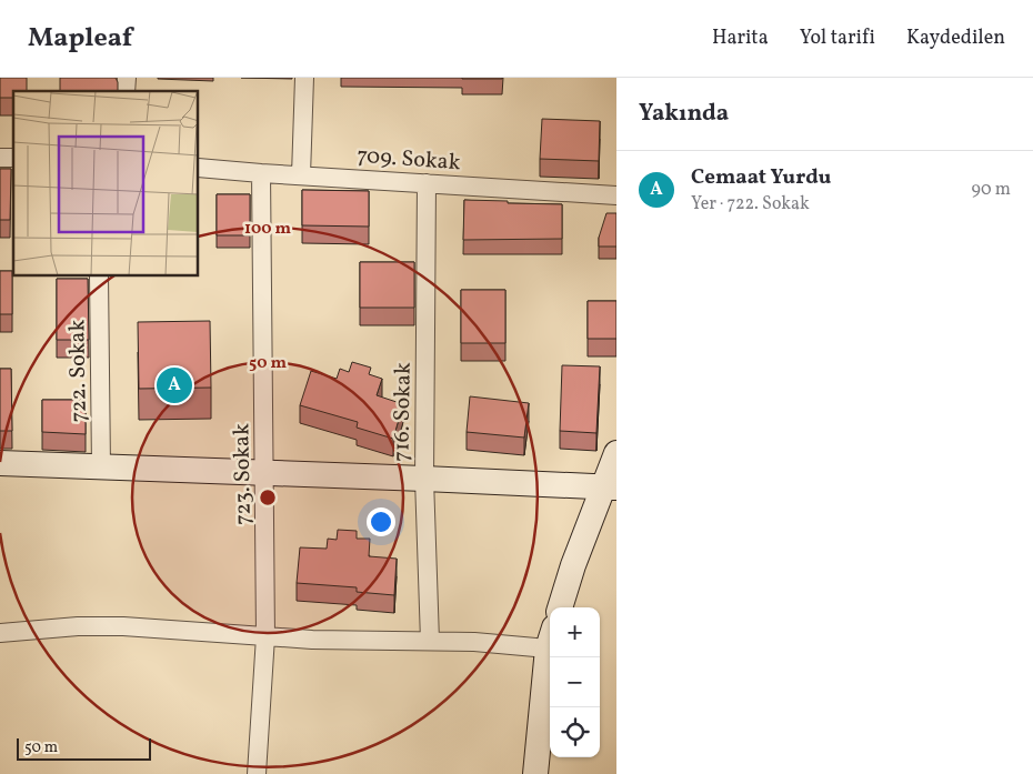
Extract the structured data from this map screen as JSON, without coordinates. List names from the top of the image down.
{
  "streets": {
    "street": [
      "709. Sokak",
      "722. Sokak",
      "716. Sokak",
      "723. Sokak"
    ]
  },
  "crossings": [
    ["709. Sokak", "716. Sokak"],
    ["709. Sokak", "723. Sokak"]
  ],
  "scale_bar": "50 m",
  "page": {
    "header": "Mapleaf",
    "nav": ["Harita", "Yol tarifi", "Kaydedilen"],
    "heading": "Yakında",
    "list": [
      {
        "mark": "A",
        "name": "Cemaat Yurdu",
        "note": "Yer · 722. Sokak",
        "value": "90 m"
      }
    ],
    "pins": "A",
    "map_buttons": ["+", "−"],
    "scale": "50 m"
  },
  "rings": ["100 m", "50 m"]
}
